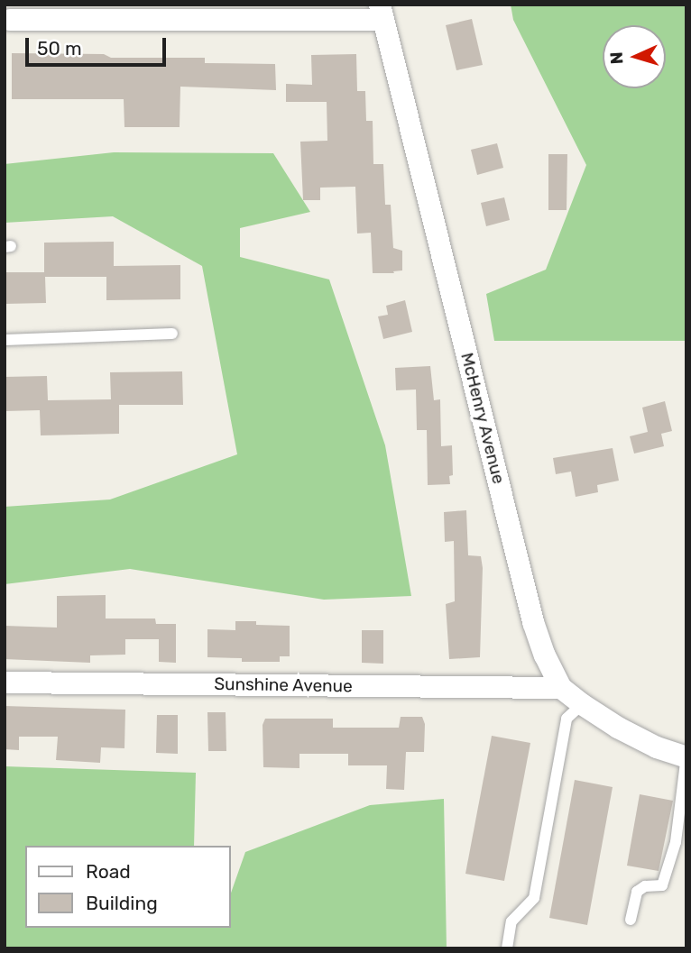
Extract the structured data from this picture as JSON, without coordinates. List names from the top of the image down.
{
  "streets": {
    "street": ["McHenry Avenue", "Sunshine Avenue"]
  },
  "crossings": [
    ["McHenry Avenue", "Sunshine Avenue"]
  ],
  "legend": ["Road", "Building"],
  "scale_bar": "50 m",
  "north": "left"
}
